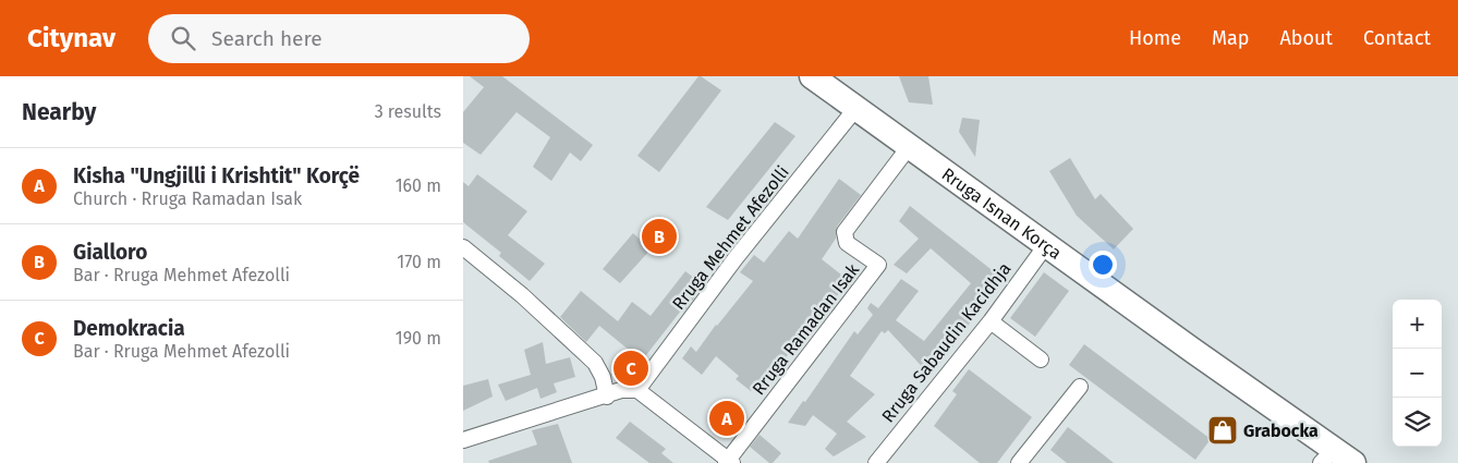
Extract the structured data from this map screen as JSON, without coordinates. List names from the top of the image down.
{
  "streets": {
    "main road": ["Rruga Isnan Korça"],
    "street": ["Rruga Mehmet Afezolli", "Rruga Ramadan Isak", "Rruga Sabaudin Kacidhja"]
  },
  "crossings": [
    ["Rruga Isnan Korça", "Rruga Mehmet Afezolli"],
    ["Rruga Isnan Korça", "Rruga Ramadan Isak"],
    ["Rruga Isnan Korça", "Rruga Sabaudin Kacidhja"]
  ],
  "places": {
    "shop": ["Grabocka"]
  },
  "page": {
    "header": "Citynav",
    "search": "Search here",
    "nav": [
      "Home",
      "Map",
      "About",
      "Contact"
    ],
    "heading": ["Nearby", "3 results"],
    "list": [
      {
        "mark": "A",
        "name": "Kisha \"Ungjilli i Krishtit\" Korçë",
        "note": "Church · Rruga Ramadan Isak",
        "value": "160 m"
      },
      {
        "mark": "B",
        "name": "Gialloro",
        "note": "Bar · Rruga Mehmet Afezolli",
        "value": "170 m"
      },
      {
        "mark": "C",
        "name": "Demokracia",
        "note": "Bar · Rruga Mehmet Afezolli",
        "value": "190 m"
      }
    ],
    "pins": ["B", "C", "A"],
    "map_buttons": ["+", "−"]
  }
}
